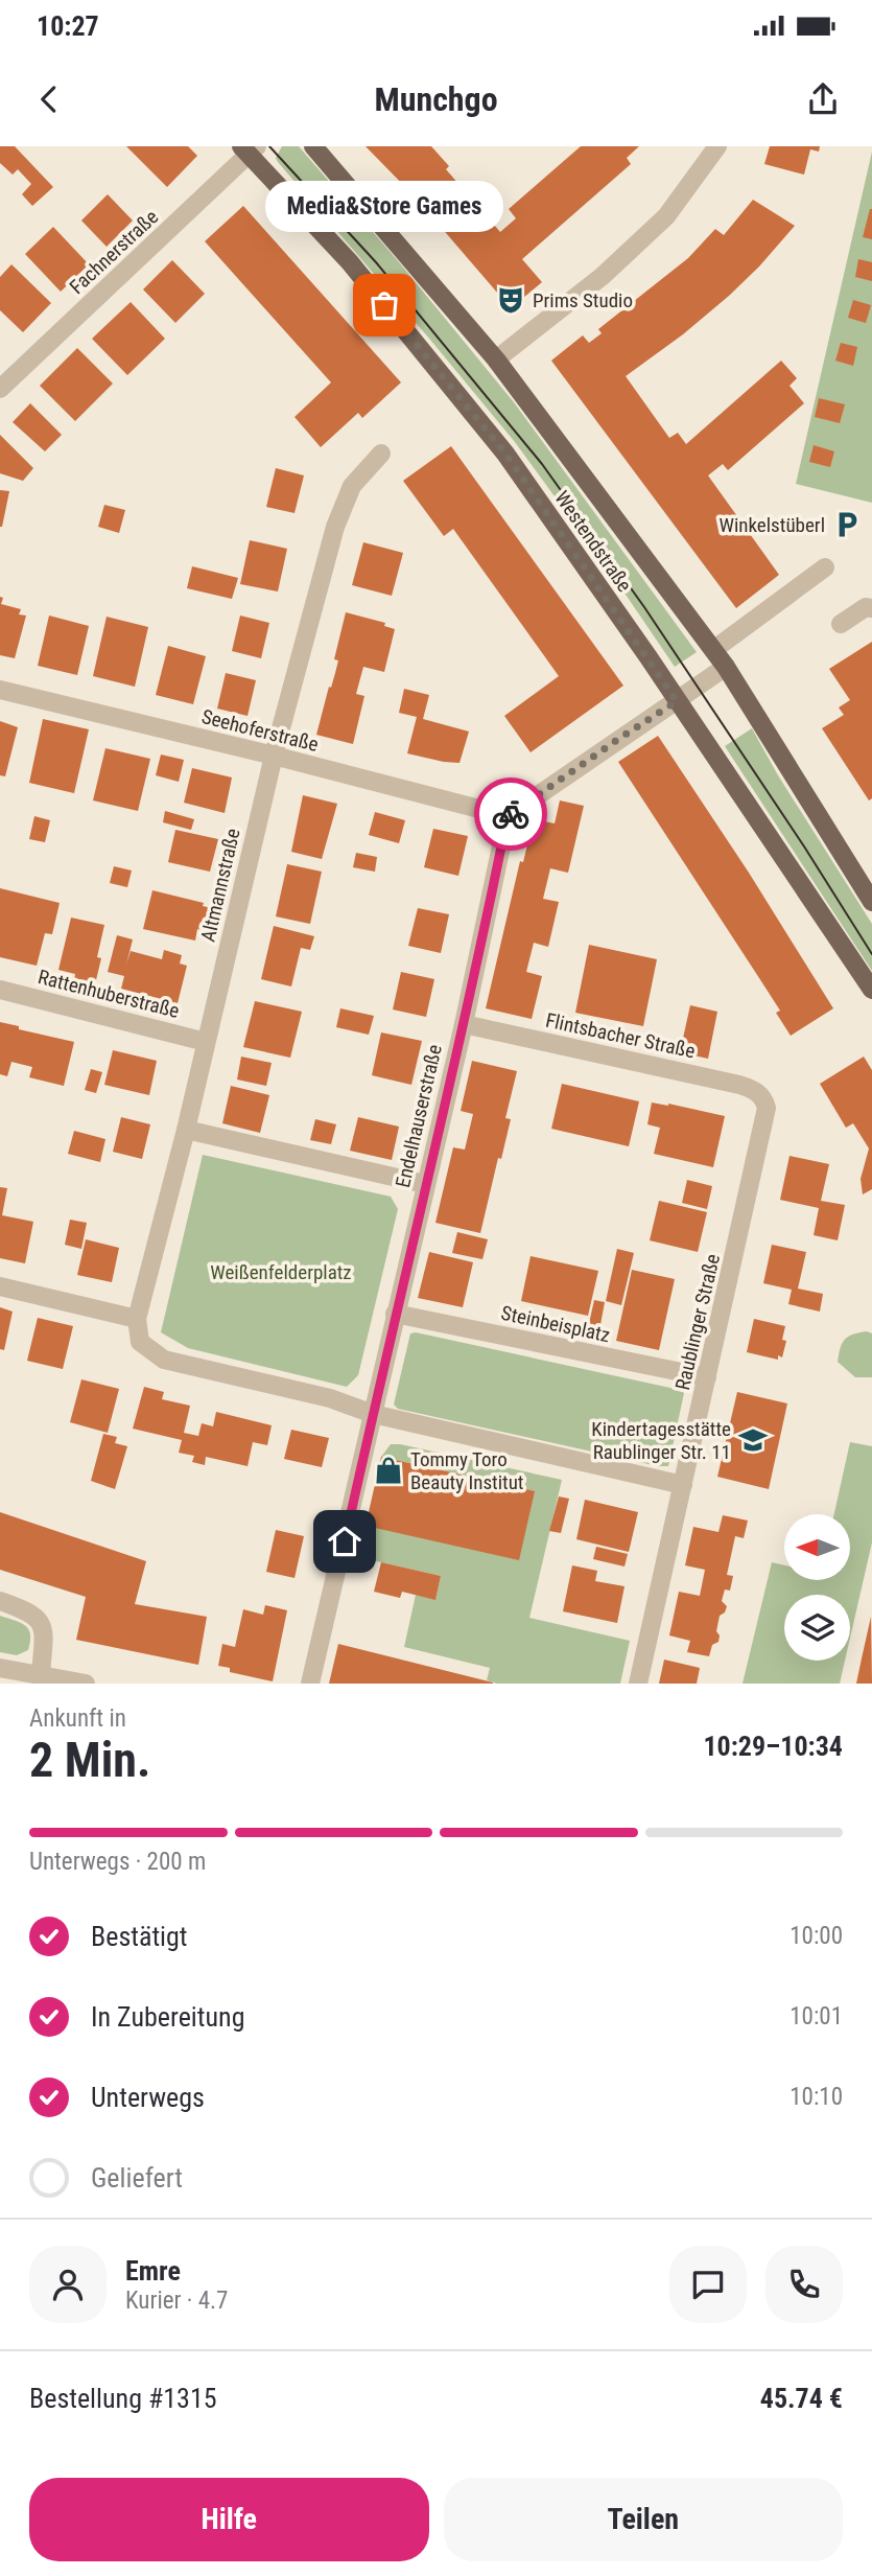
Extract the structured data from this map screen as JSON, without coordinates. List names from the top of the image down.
{
  "streets": {
    "main road": ["Westendstraße"],
    "street": [
      "Fachnerstraße",
      "Seehoferstraße",
      "Altmannstraße",
      "Rattenhuberstraße",
      "Flintsbacher Straße",
      "Endelhauserstraße",
      "Raublinger Straße",
      "Steinbeisplatz"
    ]
  },
  "crossings": [
    ["Fachnerstraße", "Westendstraße"],
    ["Seehoferstraße", "Altmannstraße"],
    ["Seehoferstraße", "Endelhauserstraße"],
    ["Altmannstraße", "Rattenhuberstraße"],
    ["Altmannstraße", "Endelhauserstraße"],
    ["Flintsbacher Straße", "Endelhauserstraße"],
    ["Flintsbacher Straße", "Raublinger Straße"],
    ["Endelhauserstraße", "Steinbeisplatz"],
    ["Raublinger Straße", "Steinbeisplatz"]
  ],
  "parks": ["Weißenfelderplatz"],
  "places": {
    "theatre": ["Prims Studio"],
    "other": ["Media&Store Games"],
    "parking": ["Winkelstüberl"],
    "school or university": ["Kindertagesstätte Raublinger Str. 11"],
    "shop": ["Tommy Toro Beauty Institut"]
  },
  "north": "left",
  "page": {
    "status": "10:27",
    "header": "Munchgo",
    "bubble": "Media&Store Games",
    "heading": ["2 Min.", "Ankunft in", "10:29–10:34"],
    "panel": [
      "Emre",
      "Kurier · 4.7",
      "Bestellung #1315",
      "45.74 €"
    ],
    "bar": "Unterwegs · 200 m",
    "list": [
      ["Bestätigt", "10:00"],
      ["In Zubereitung", "10:01"],
      ["Unterwegs", "10:10"],
      "Geliefert"
    ],
    "buttons": ["Hilfe", "Teilen"]
  }
}
